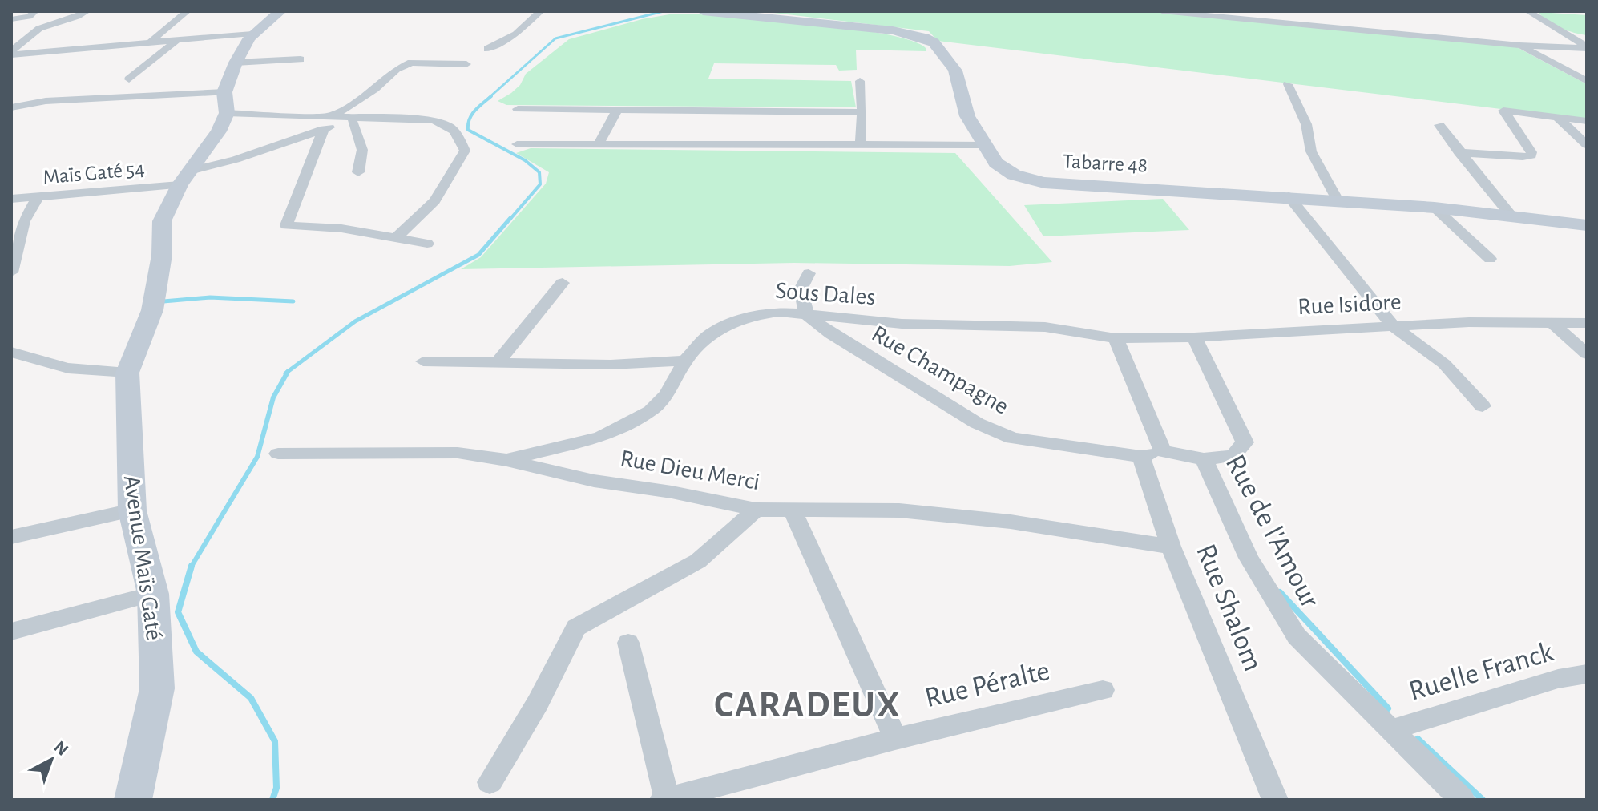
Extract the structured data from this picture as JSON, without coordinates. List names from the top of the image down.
{
  "streets": {
    "street": [
      "Tabarre 48",
      "Maïs Gaté 54",
      "Sous Dales",
      "Rue Isidore",
      "Rue Champagne",
      "Rue Dieu Merci",
      "Rue de l'Amour",
      "Avenue Maïs Gaté",
      "Rue Shalom",
      "Ruelle Franck",
      "Rue Péralte"
    ]
  },
  "crossings": [
    ["Maïs Gaté 54", "Avenue Maïs Gaté"],
    ["Sous Dales", "Rue Isidore"],
    ["Sous Dales", "Rue Champagne"],
    ["Sous Dales", "Rue Dieu Merci"],
    ["Rue Champagne", "Rue de l'Amour"],
    ["Rue Champagne", "Rue Shalom"],
    ["Rue Dieu Merci", "Rue Shalom"],
    ["Rue de l'Amour", "Rue Shalom"],
    ["Rue de l'Amour", "Ruelle Franck"]
  ],
  "districts": ["CARADEUX"],
  "north": "top right"
}
